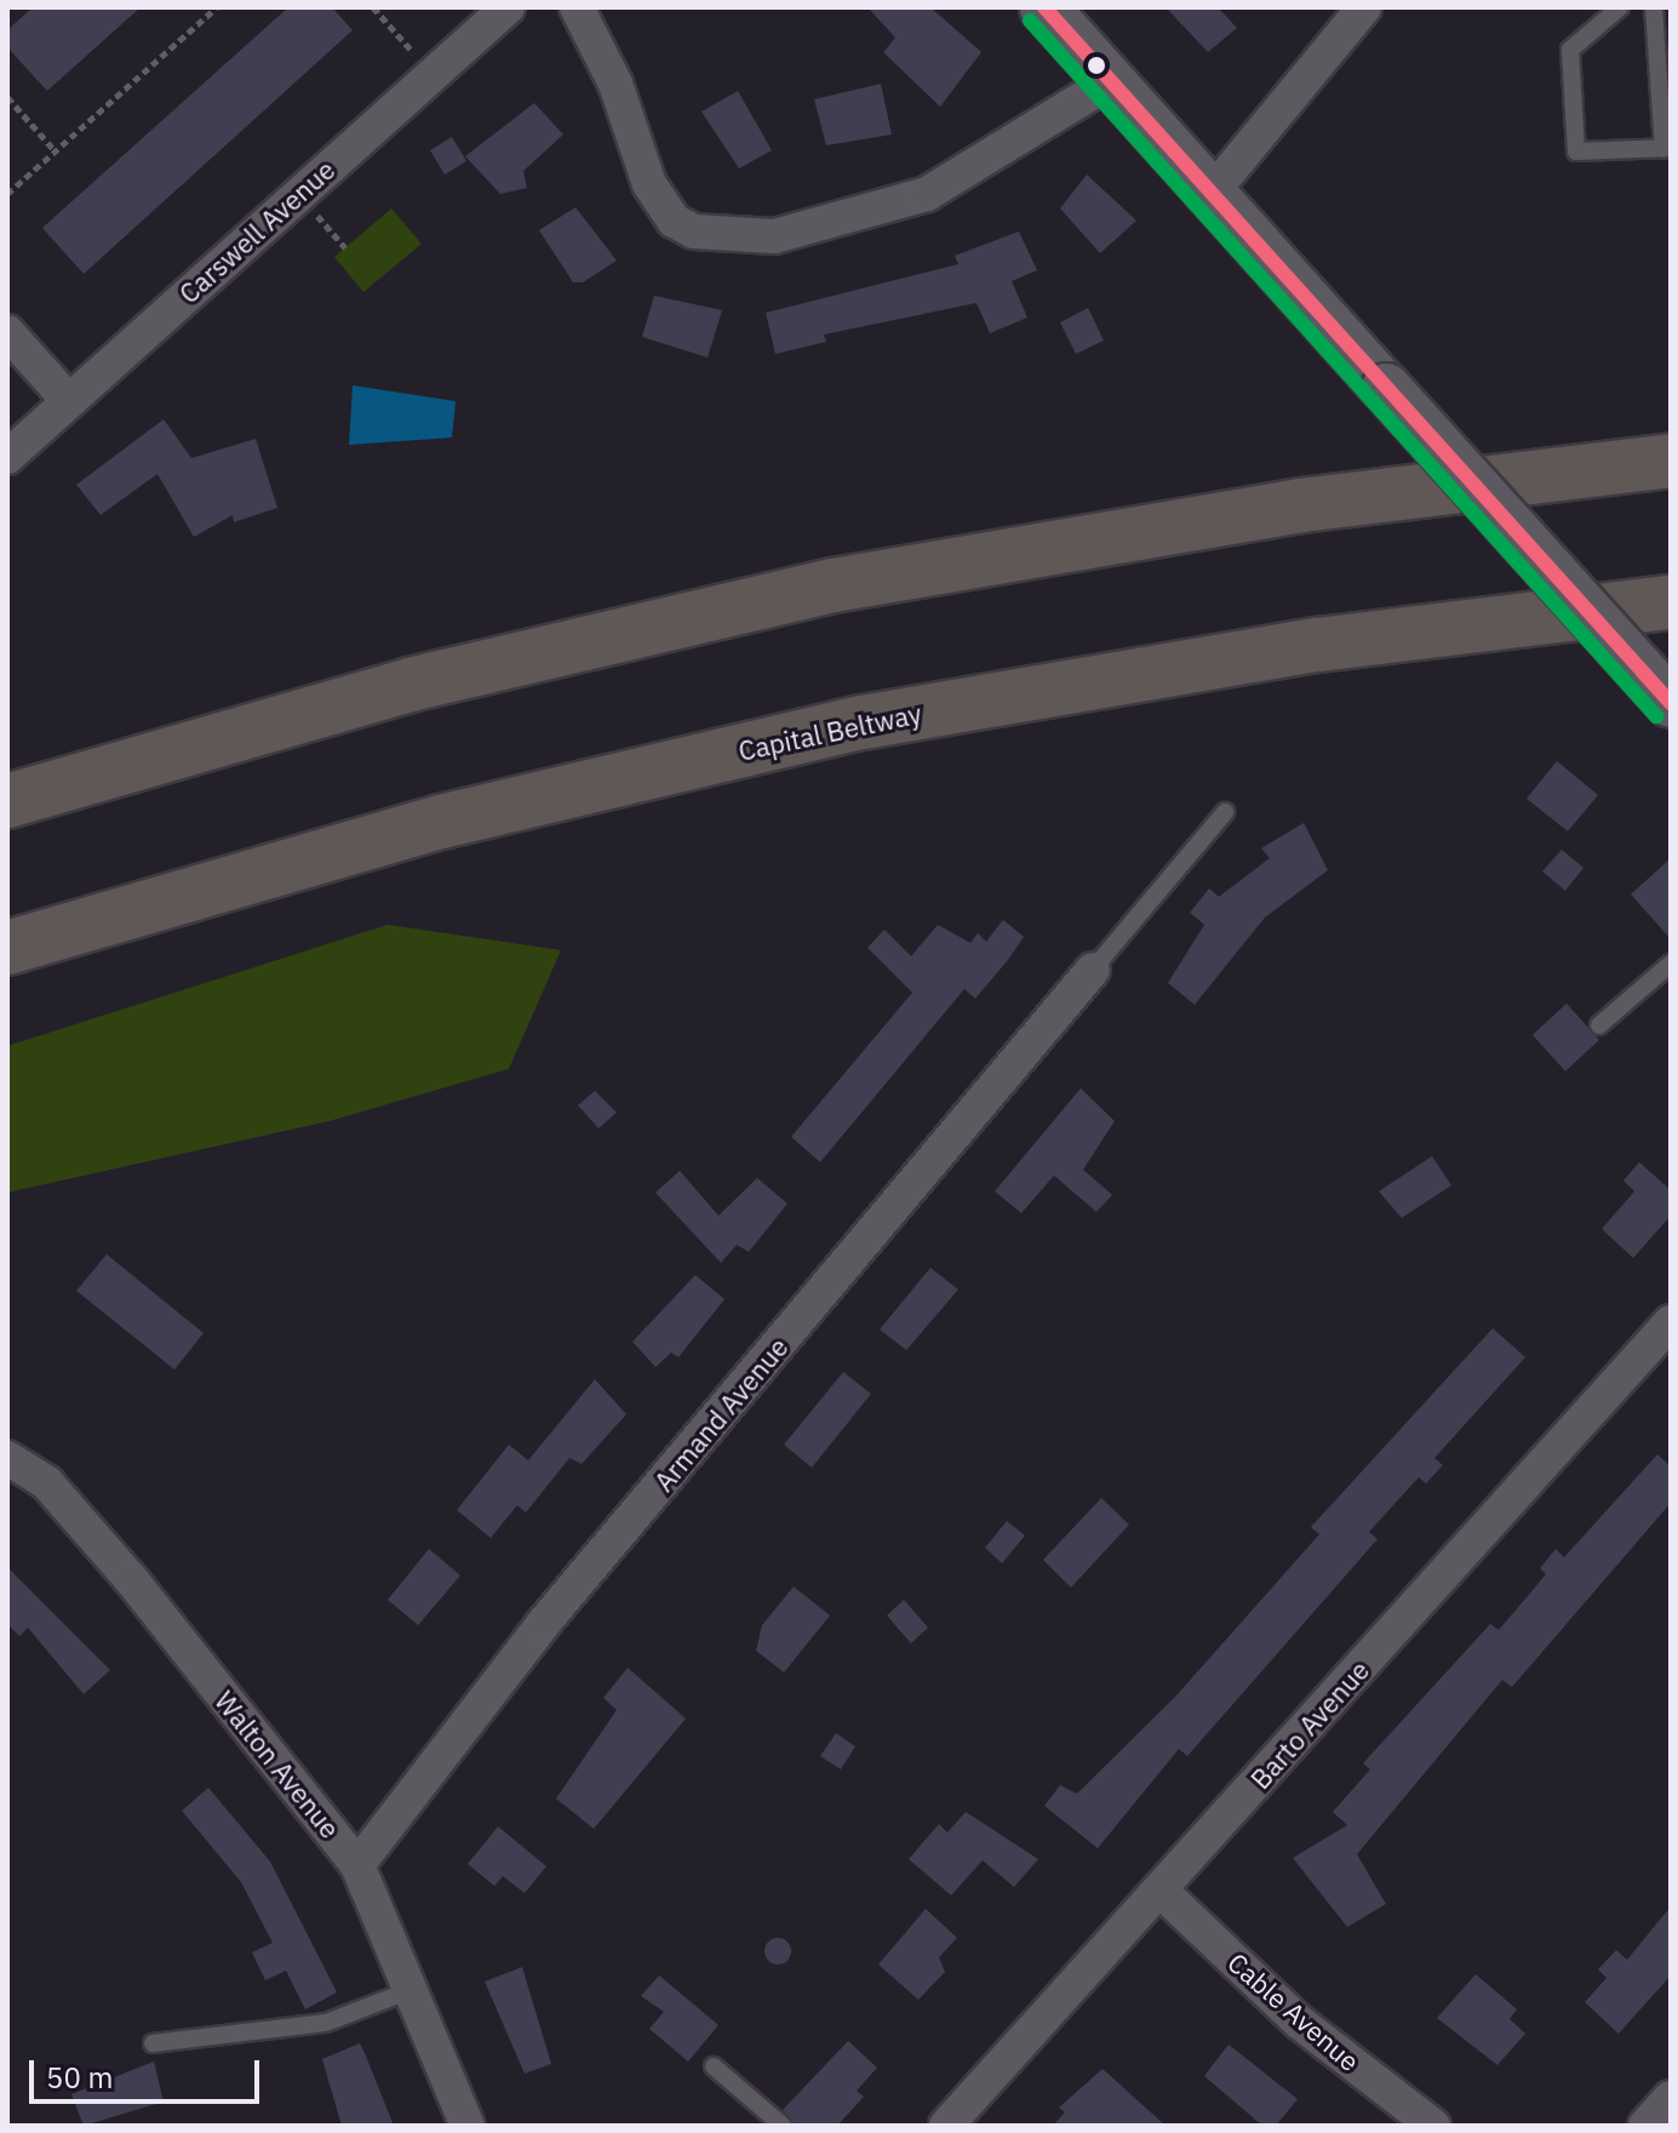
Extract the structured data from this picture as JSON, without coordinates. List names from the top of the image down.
{
  "streets": {
    "highway": ["Capital Beltway"],
    "street": [
      "Carswell Avenue",
      "Armand Avenue",
      "Barto Avenue",
      "Walton Avenue",
      "Cable Avenue"
    ]
  },
  "crossings": [
    ["Armand Avenue", "Walton Avenue"],
    ["Barto Avenue", "Cable Avenue"]
  ],
  "scale_bar": "50 m"
}
